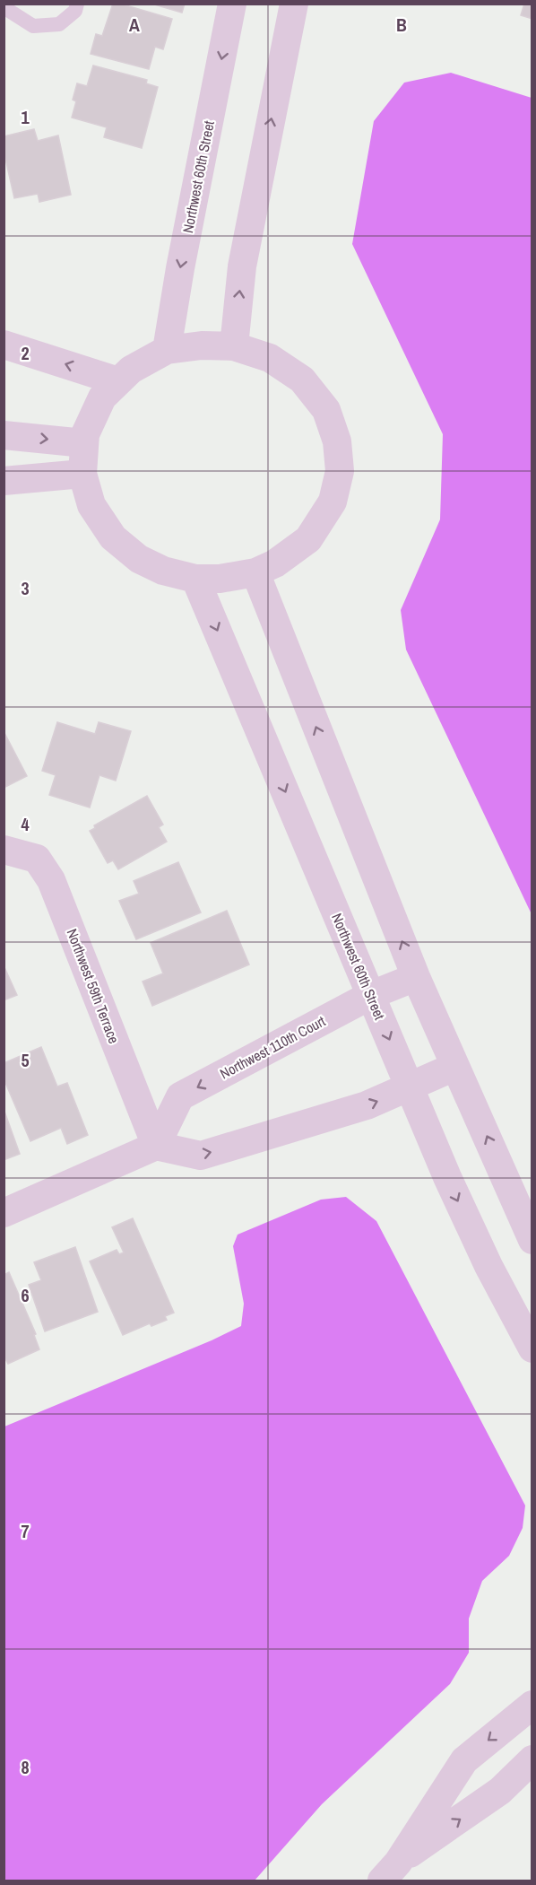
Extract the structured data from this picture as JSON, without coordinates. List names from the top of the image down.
{
  "streets": {
    "street": ["Northwest 60th Street", "Northwest 59th Terrace", "Northwest 110th Court"]
  },
  "crossings": [
    ["Northwest 60th Street", "Northwest 110th Court"],
    ["Northwest 59th Terrace", "Northwest 110th Court"]
  ],
  "grid": {
    "columns": ["A", "B"],
    "rows": [
      "1",
      "2",
      "3",
      "4",
      "5",
      "6",
      "7",
      "8"
    ]
  }
}
